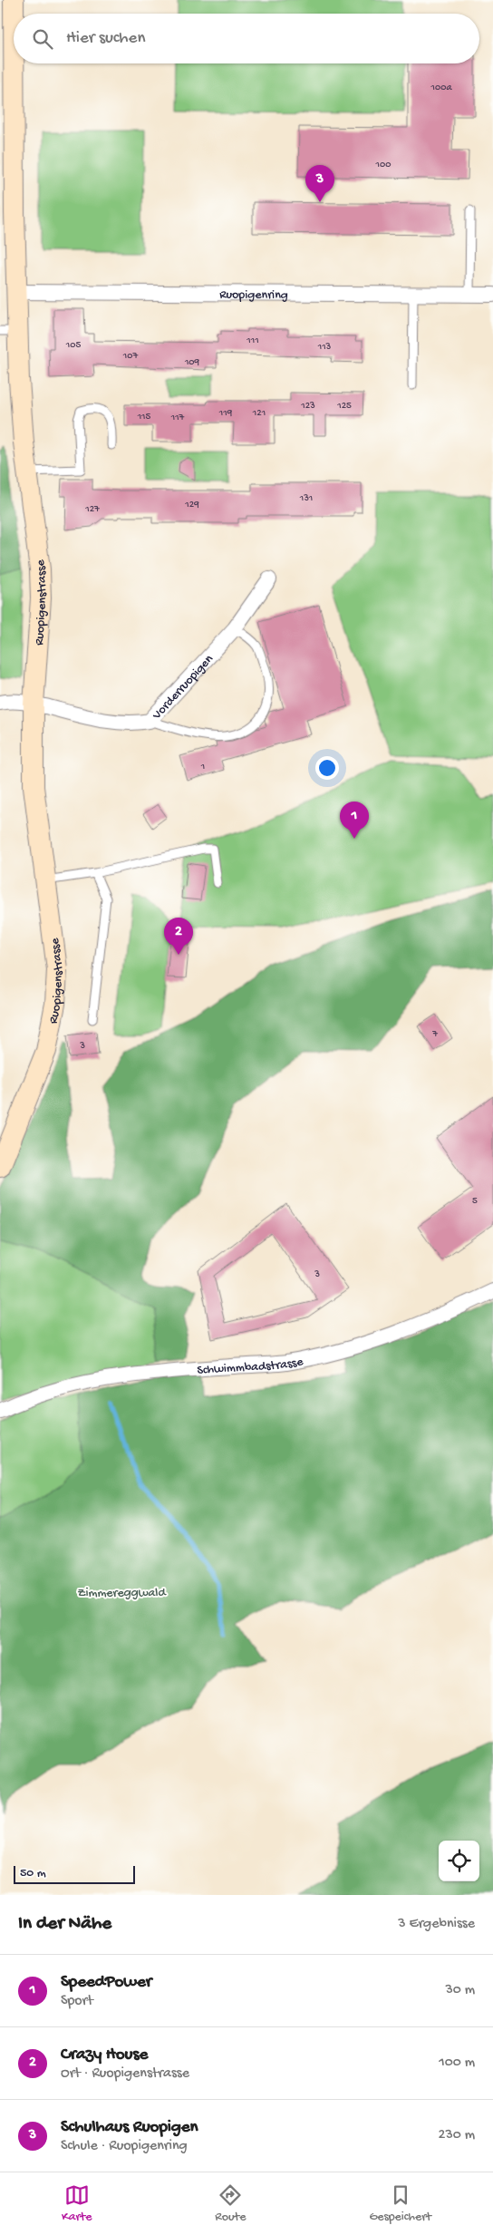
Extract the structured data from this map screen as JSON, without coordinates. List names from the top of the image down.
{
  "streets": {
    "street": [
      "Ruopigenring",
      "Ruopigenstrasse",
      "Vorderruopigen",
      "Schwimmbadstrasse"
    ]
  },
  "crossings": [
    ["Ruopigenring", "Ruopigenstrasse"],
    ["Ruopigenstrasse", "Vorderruopigen"]
  ],
  "parks": ["Zimmereggwald"],
  "house_numbers": [
    "100a",
    "100",
    "111",
    "105",
    "113",
    "107",
    "109",
    "123",
    "125",
    "119",
    "121",
    "115",
    "117",
    "131",
    "129",
    "127",
    "1",
    "7",
    "3",
    "5",
    "3"
  ],
  "scale_bar": "50 m",
  "page": {
    "search": "Hier suchen",
    "pins": ["3", "1", "2"],
    "scale": "50 m",
    "heading": ["In der Nähe", "3 Ergebnisse"],
    "list": [
      {
        "mark": "1",
        "name": "SpeedPower",
        "note": "Sport",
        "value": "30 m"
      },
      {
        "mark": "2",
        "name": "Crazy House",
        "note": "Ort · Ruopigenstrasse",
        "value": "100 m"
      },
      {
        "mark": "3",
        "name": "Schulhaus Ruopigen",
        "note": "Schule · Ruopigenring",
        "value": "230 m"
      }
    ],
    "nav": ["Karte", "Route", "Gespeichert"]
  }
}
